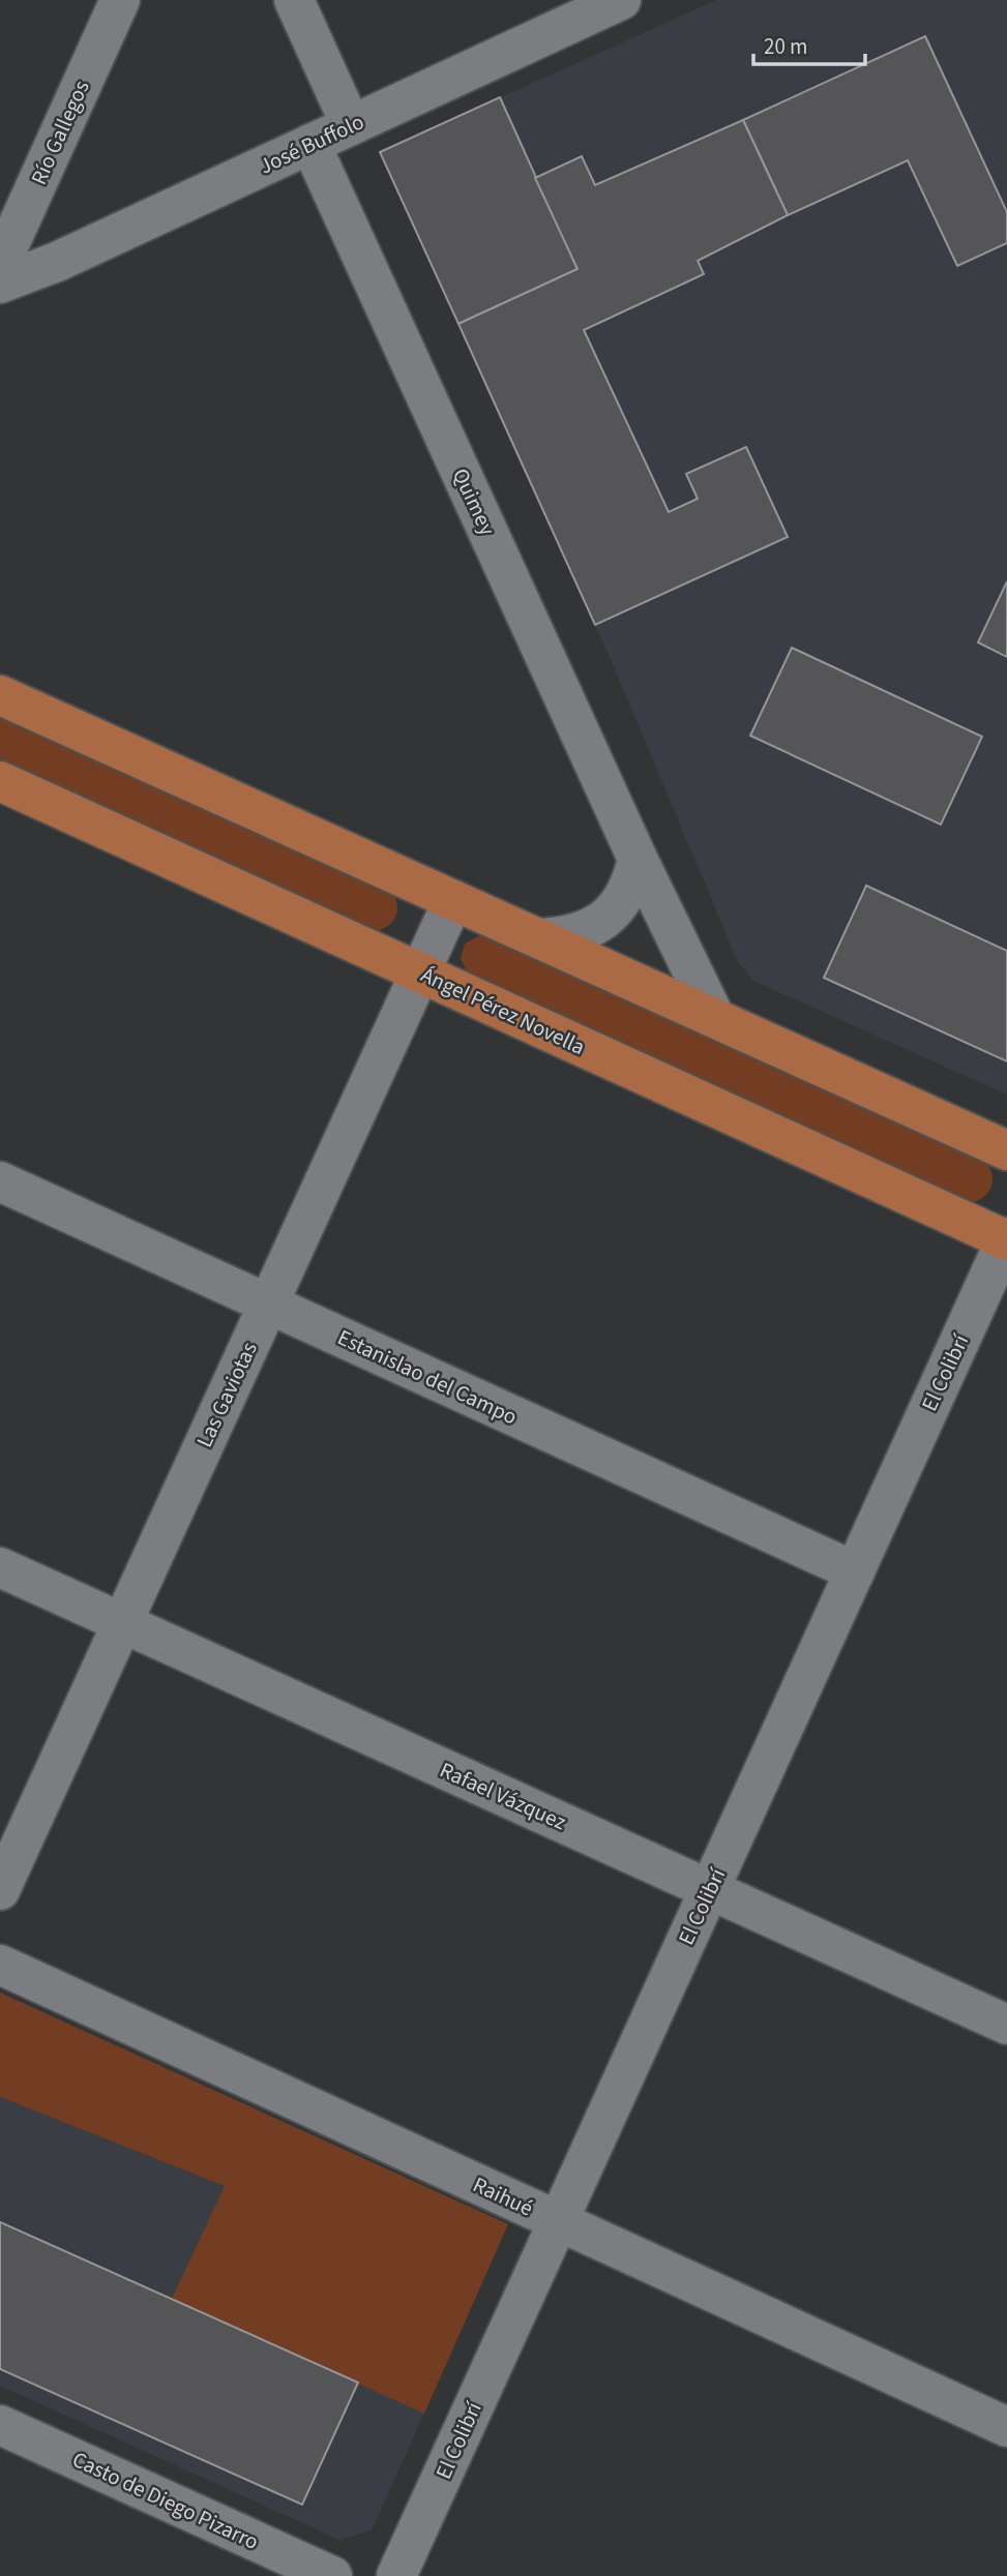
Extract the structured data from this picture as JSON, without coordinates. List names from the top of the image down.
{
  "streets": {
    "main road": ["Ángel Pérez Novella"],
    "street": [
      "Río Gallegos",
      "José Buffolo",
      "Quimey",
      "El Colibrí",
      "Estanislao del Campo",
      "Las Gaviotas",
      "Rafael Vázquez",
      "Raihué",
      "Casto de Diego Pizarro"
    ]
  },
  "crossings": [
    ["José Buffolo", "Quimey"],
    ["Ángel Pérez Novella", "El Colibrí"],
    ["Ángel Pérez Novella", "Las Gaviotas"],
    ["El Colibrí", "Estanislao del Campo"],
    ["El Colibrí", "Rafael Vázquez"],
    ["El Colibrí", "Raihué"],
    ["Estanislao del Campo", "Las Gaviotas"],
    ["Las Gaviotas", "Rafael Vázquez"]
  ],
  "scale_bar": "20 m"
}
